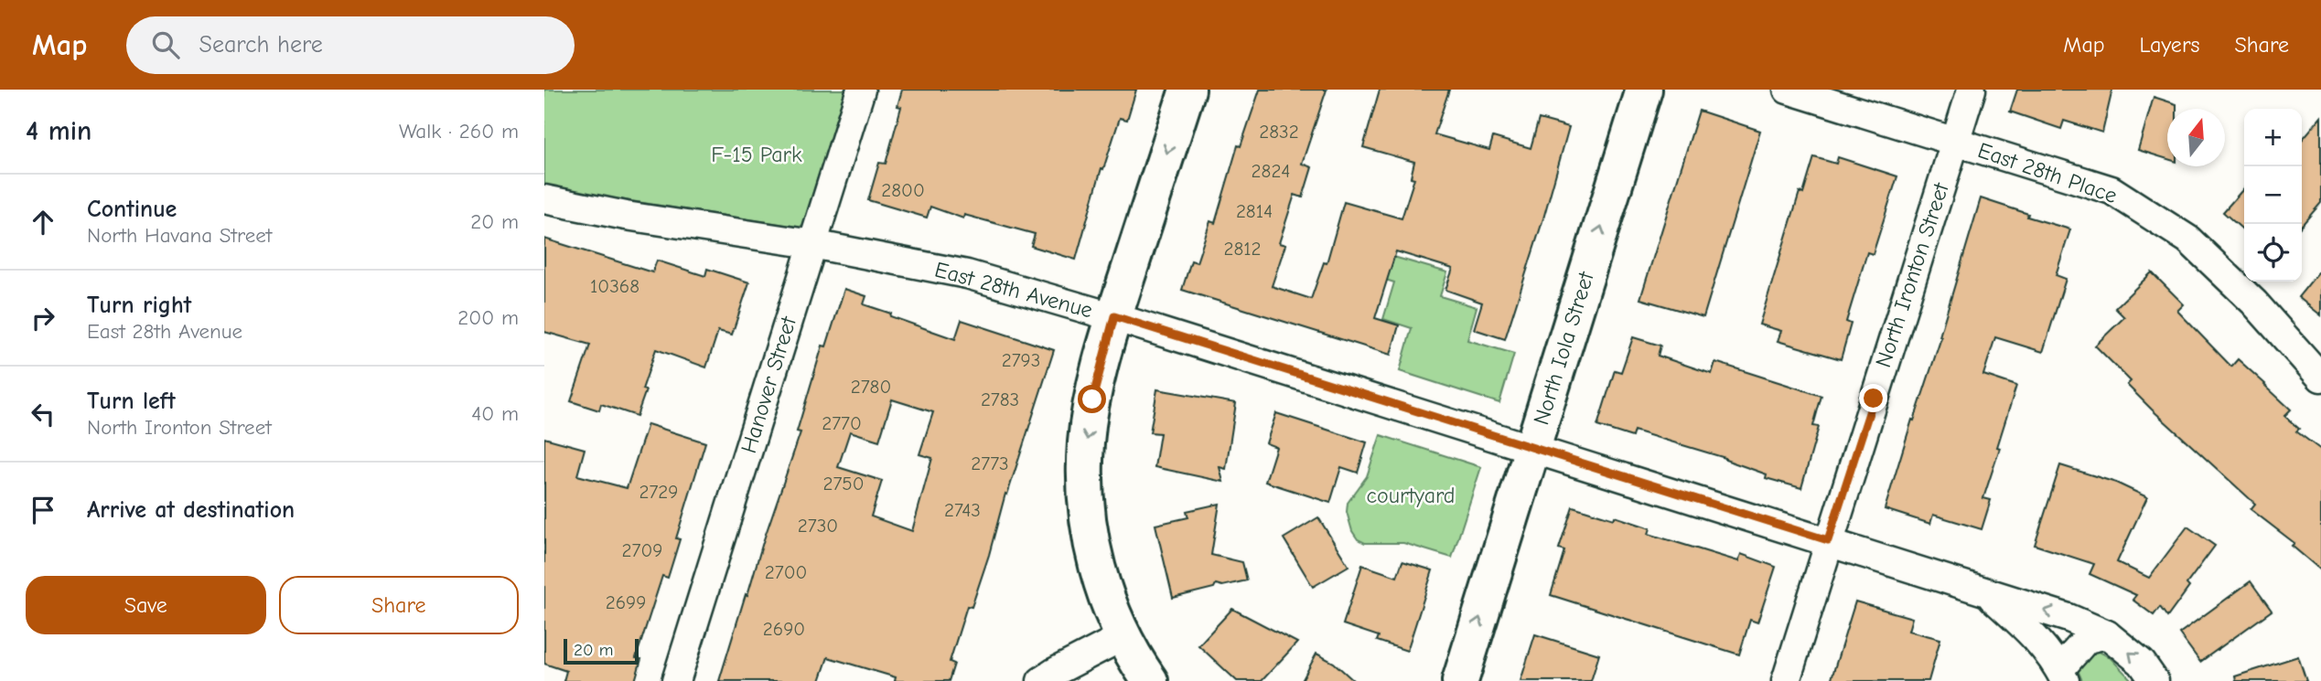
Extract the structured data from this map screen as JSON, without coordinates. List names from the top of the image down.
{
  "streets": {
    "street": [
      "East 28th Place",
      "North Ironton Street",
      "East 28th Avenue",
      "North Iola Street",
      "Hanover Street"
    ]
  },
  "crossings": [
    ["East 28th Place", "North Ironton Street"],
    ["North Ironton Street", "East 28th Avenue"],
    ["East 28th Avenue", "North Iola Street"],
    ["East 28th Avenue", "Hanover Street"]
  ],
  "one_way": ["North Iola Street"],
  "parks": ["F-15 Park", "courtyard"],
  "house_numbers": [
    "2832",
    "2824",
    "2800",
    "2814",
    "2812",
    "10368",
    "2793",
    "2780",
    "2783",
    "2770",
    "2773",
    "2750",
    "2729",
    "2743",
    "2730",
    "2709",
    "2700",
    "2699",
    "2690"
  ],
  "scale_bar": "20 m",
  "north": "top",
  "page": {
    "header": "Map",
    "search": "Search here",
    "nav": ["Map", "Layers", "Share"],
    "heading": ["4 min", "Walk · 260 m"],
    "map_buttons": ["+", "−"],
    "list": [
      ["Continue", "North Havana Street", "20 m"],
      ["Turn right", "East 28th Avenue", "200 m"],
      ["Turn left", "North Ironton Street", "40 m"],
      "Arrive at destination"
    ],
    "buttons": ["Save", "Share"],
    "scale": "20 m"
  }
}
